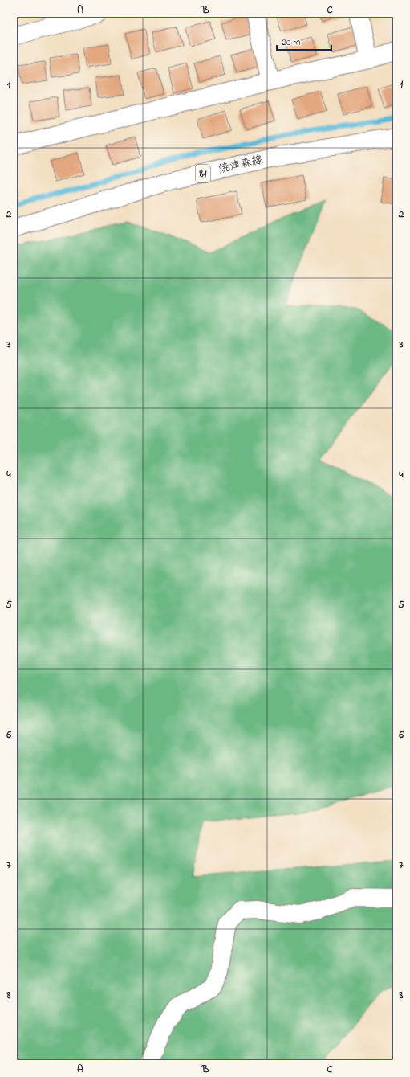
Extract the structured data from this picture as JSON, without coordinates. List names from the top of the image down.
{
  "streets": {
    "street": ["焼津森線", "81"]
  },
  "scale_bar": "20 m",
  "grid": {
    "columns": ["A", "B", "C"],
    "rows": [
      "1",
      "2",
      "3",
      "4",
      "5",
      "6",
      "7",
      "8"
    ]
  }
}
